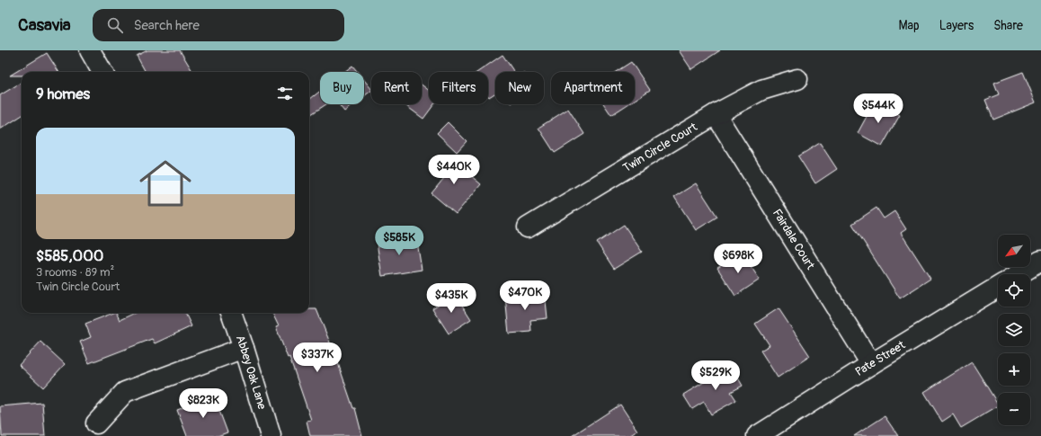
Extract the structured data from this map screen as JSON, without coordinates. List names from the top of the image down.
{
  "streets": {
    "street": [
      "Twin Circle Court",
      "Fairdale Court",
      "Pate Street",
      "Abbey Oak Lane"
    ]
  },
  "crossings": [
    ["Twin Circle Court", "Fairdale Court"],
    ["Fairdale Court", "Pate Street"]
  ],
  "north": "bottom left",
  "page": {
    "header": "Casavia",
    "search": "Search here",
    "nav": ["Map", "Layers", "Share"],
    "chip": [
      "Buy",
      "Rent",
      "Filters",
      "New",
      "Apartment"
    ],
    "heading": "9 homes",
    "price": [
      "$544K",
      "$440K",
      "$585K",
      "$698K",
      "$470K",
      "$435K",
      "$337K",
      "$529K",
      "$823K"
    ],
    "list": [
      {
        "name": "$585,000",
        "note": "3 rooms · 89 m² · Twin Circle Court"
      }
    ],
    "map_buttons": ["+", "−"]
  }
}
